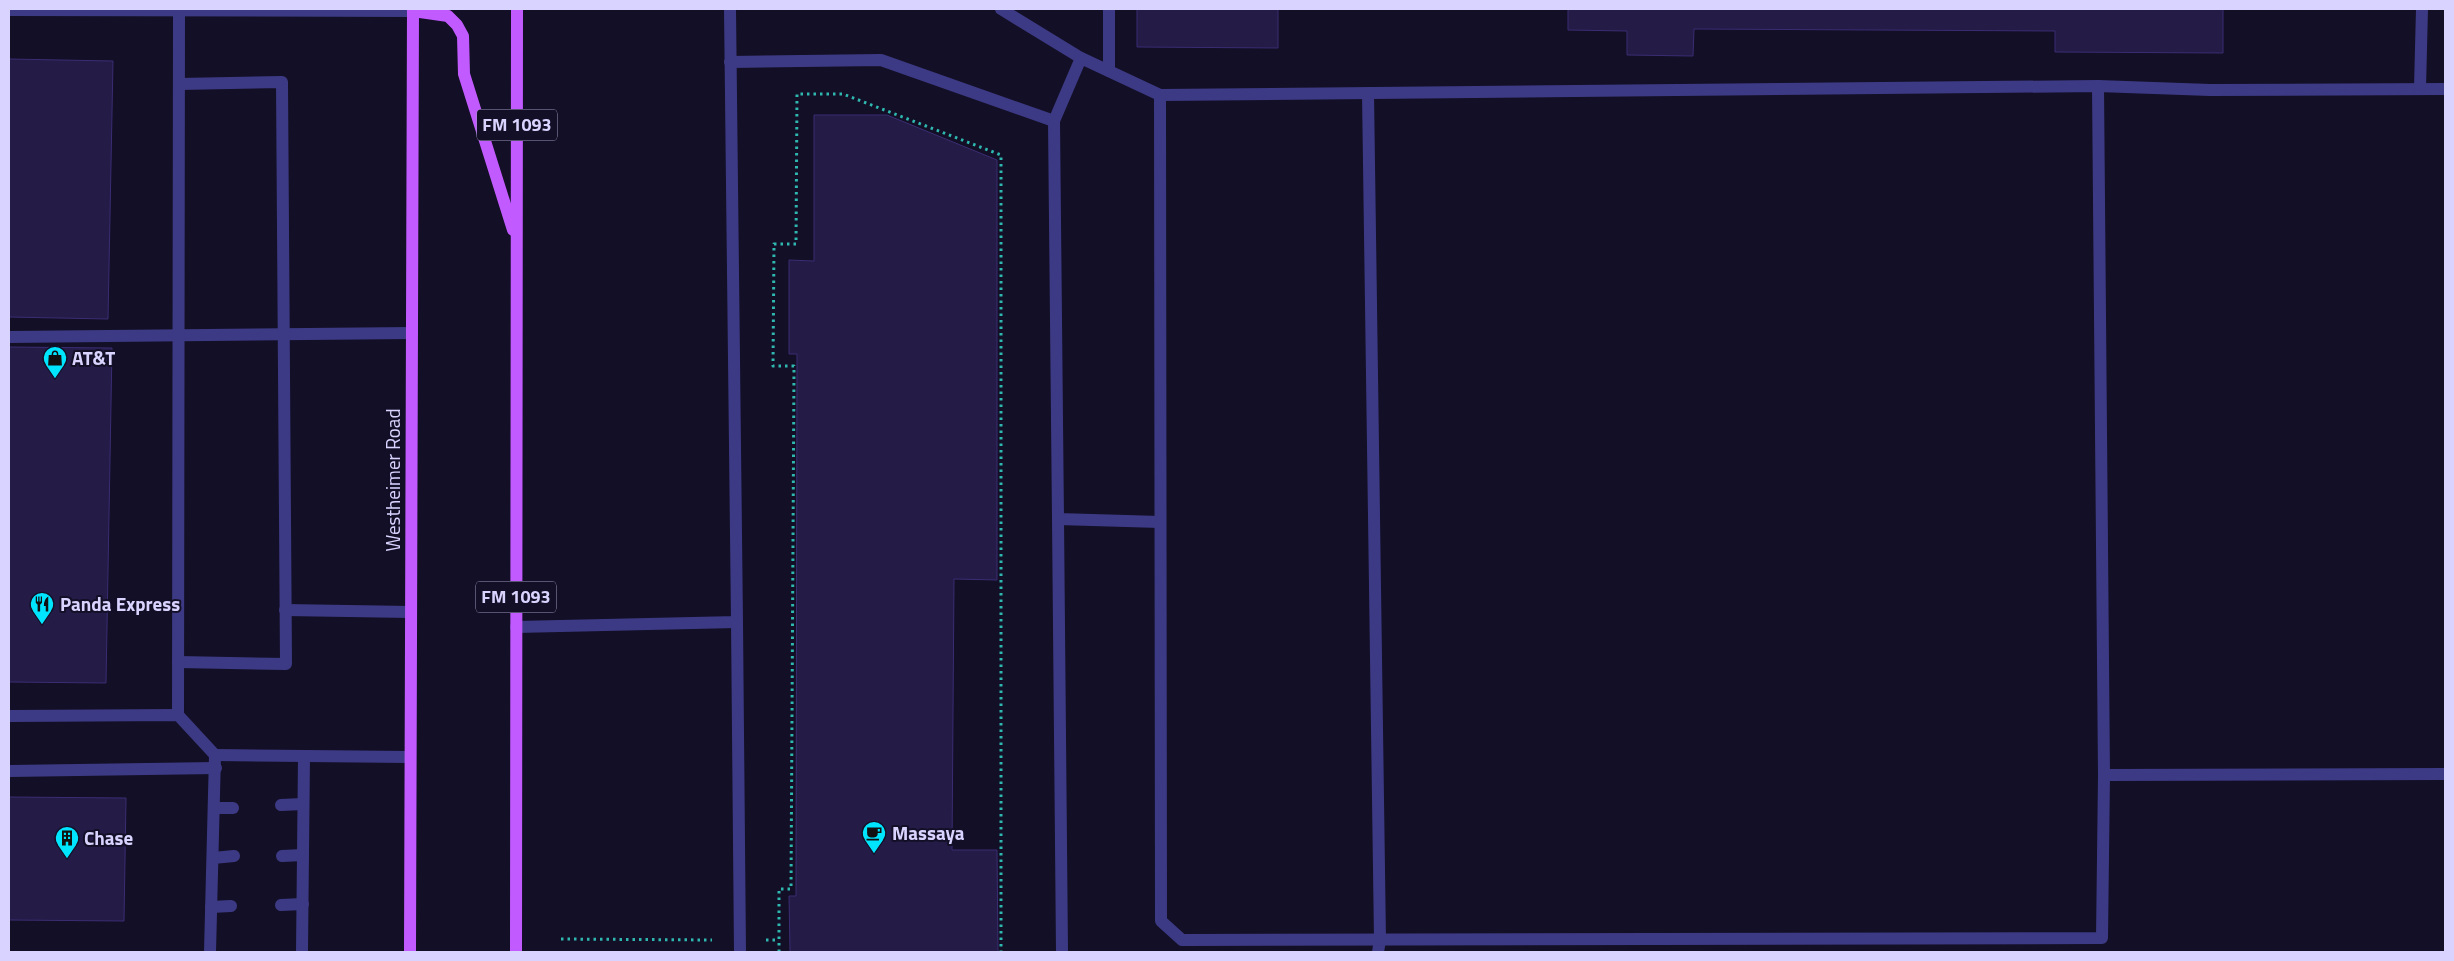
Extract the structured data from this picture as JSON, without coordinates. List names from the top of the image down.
{
  "streets": {
    "main road": ["FM 1093", "Westheimer Road"]
  },
  "places": {
    "shop": ["AT&T"],
    "restaurant": ["Panda Express"],
    "cafe": ["Massaya"],
    "building": ["Chase"]
  }
}
